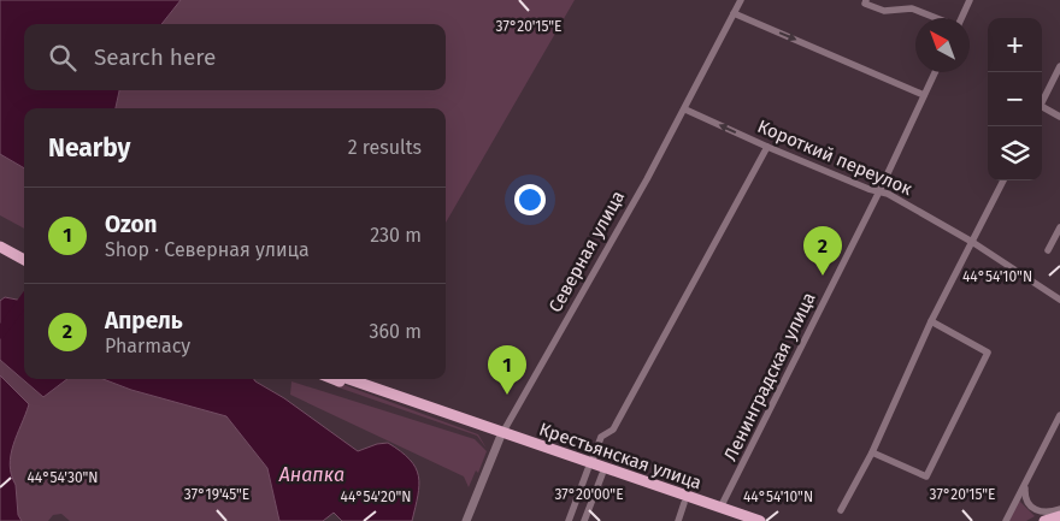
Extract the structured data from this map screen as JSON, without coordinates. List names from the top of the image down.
{
  "streets": {
    "main road": ["Крестьянская улица"],
    "street": ["Короткий переулок", "Северная улица", "Ленинградская улица"]
  },
  "crossings": [
    ["Короткий переулок", "Северная улица"],
    ["Короткий переулок", "Ленинградская улица"],
    ["Северная улица", "Крестьянская улица"],
    ["Ленинградская улица", "Крестьянская улица"]
  ],
  "water": ["Анапка"],
  "north": "top left",
  "page": {
    "map_buttons": ["+", "−"],
    "search": "Search here",
    "heading": ["Nearby", "2 results"],
    "list": [
      {
        "mark": "1",
        "name": "Ozon",
        "note": "Shop · Северная улица",
        "value": "230 m"
      },
      {
        "mark": "2",
        "name": "Апрель",
        "note": "Pharmacy",
        "value": "360 m"
      }
    ],
    "pins": ["2", "1"]
  },
  "coordinates": [
    "37°20'15\"E",
    "44°54'10\"N",
    "44°54'30\"N",
    "37°19'45\"E",
    "37°20'00\"E",
    "44°54'20\"N"
  ]
}
